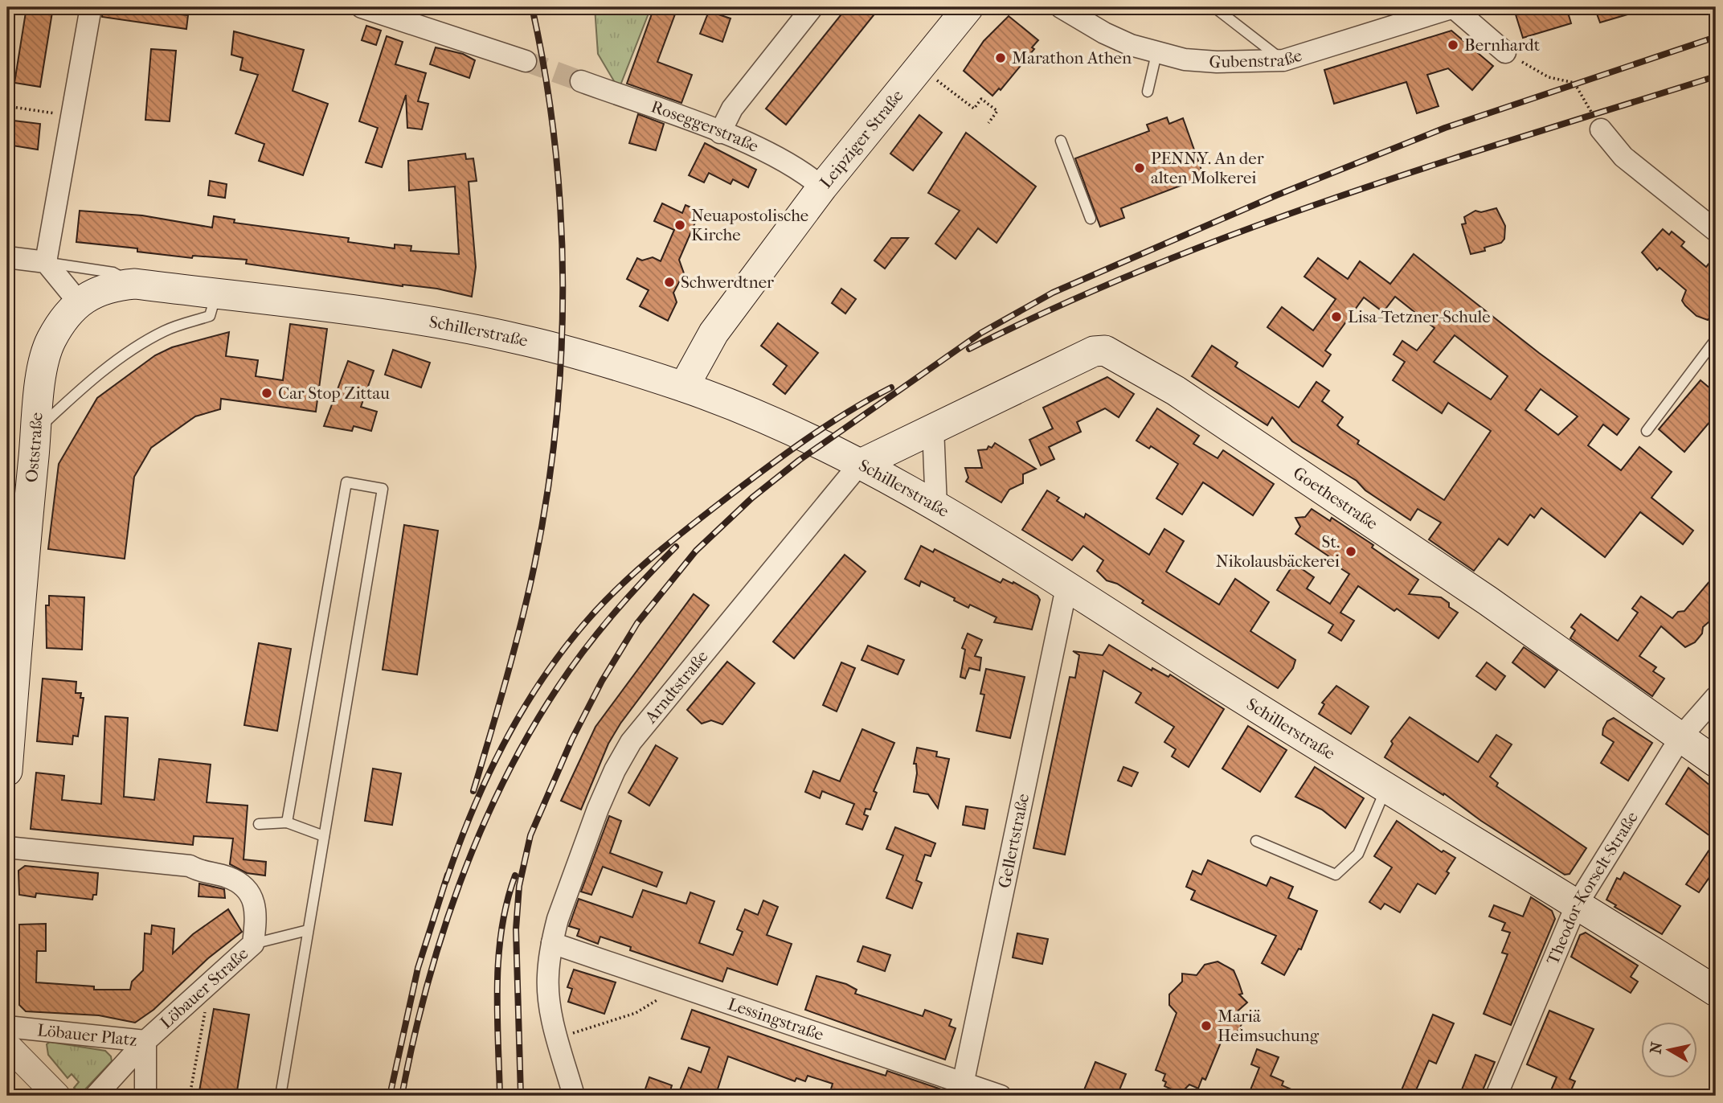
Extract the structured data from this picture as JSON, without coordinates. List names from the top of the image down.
{
  "streets": {
    "main road": [
      "Leipziger Straße",
      "Schillerstraße",
      "Oststraße",
      "Goethestraße"
    ],
    "street": [
      "Gubenstraße",
      "Roseggerstraße",
      "Arndtstraße",
      "Gellertstraße",
      "Theodor-Korselt-Straße",
      "Löbauer Straße",
      "Lessingstraße",
      "Löbauer Platz"
    ]
  },
  "crossings": [
    ["Roseggerstraße", "Leipziger Straße"],
    ["Leipziger Straße", "Schillerstraße"],
    ["Schillerstraße", "Oststraße"],
    ["Schillerstraße", "Goethestraße"],
    ["Schillerstraße", "Arndtstraße"],
    ["Schillerstraße", "Gellertstraße"],
    ["Schillerstraße", "Theodor-Korselt-Straße"],
    ["Goethestraße", "Arndtstraße"],
    ["Goethestraße", "Theodor-Korselt-Straße"],
    ["Arndtstraße", "Lessingstraße"],
    ["Gellertstraße", "Lessingstraße"],
    ["Löbauer Straße", "Löbauer Platz"]
  ],
  "places": [
    "Bernhardt",
    "Marathon Athen",
    "PENNY. An der alten Molkerei",
    "Neuapostolische Kirche",
    "Schwerdtner",
    "Lisa-Tetzner-Schule",
    "Car Stop Zittau",
    "St. Nikolausbäckerei",
    "Mariä Heimsuchung"
  ],
  "north": "left"
}
